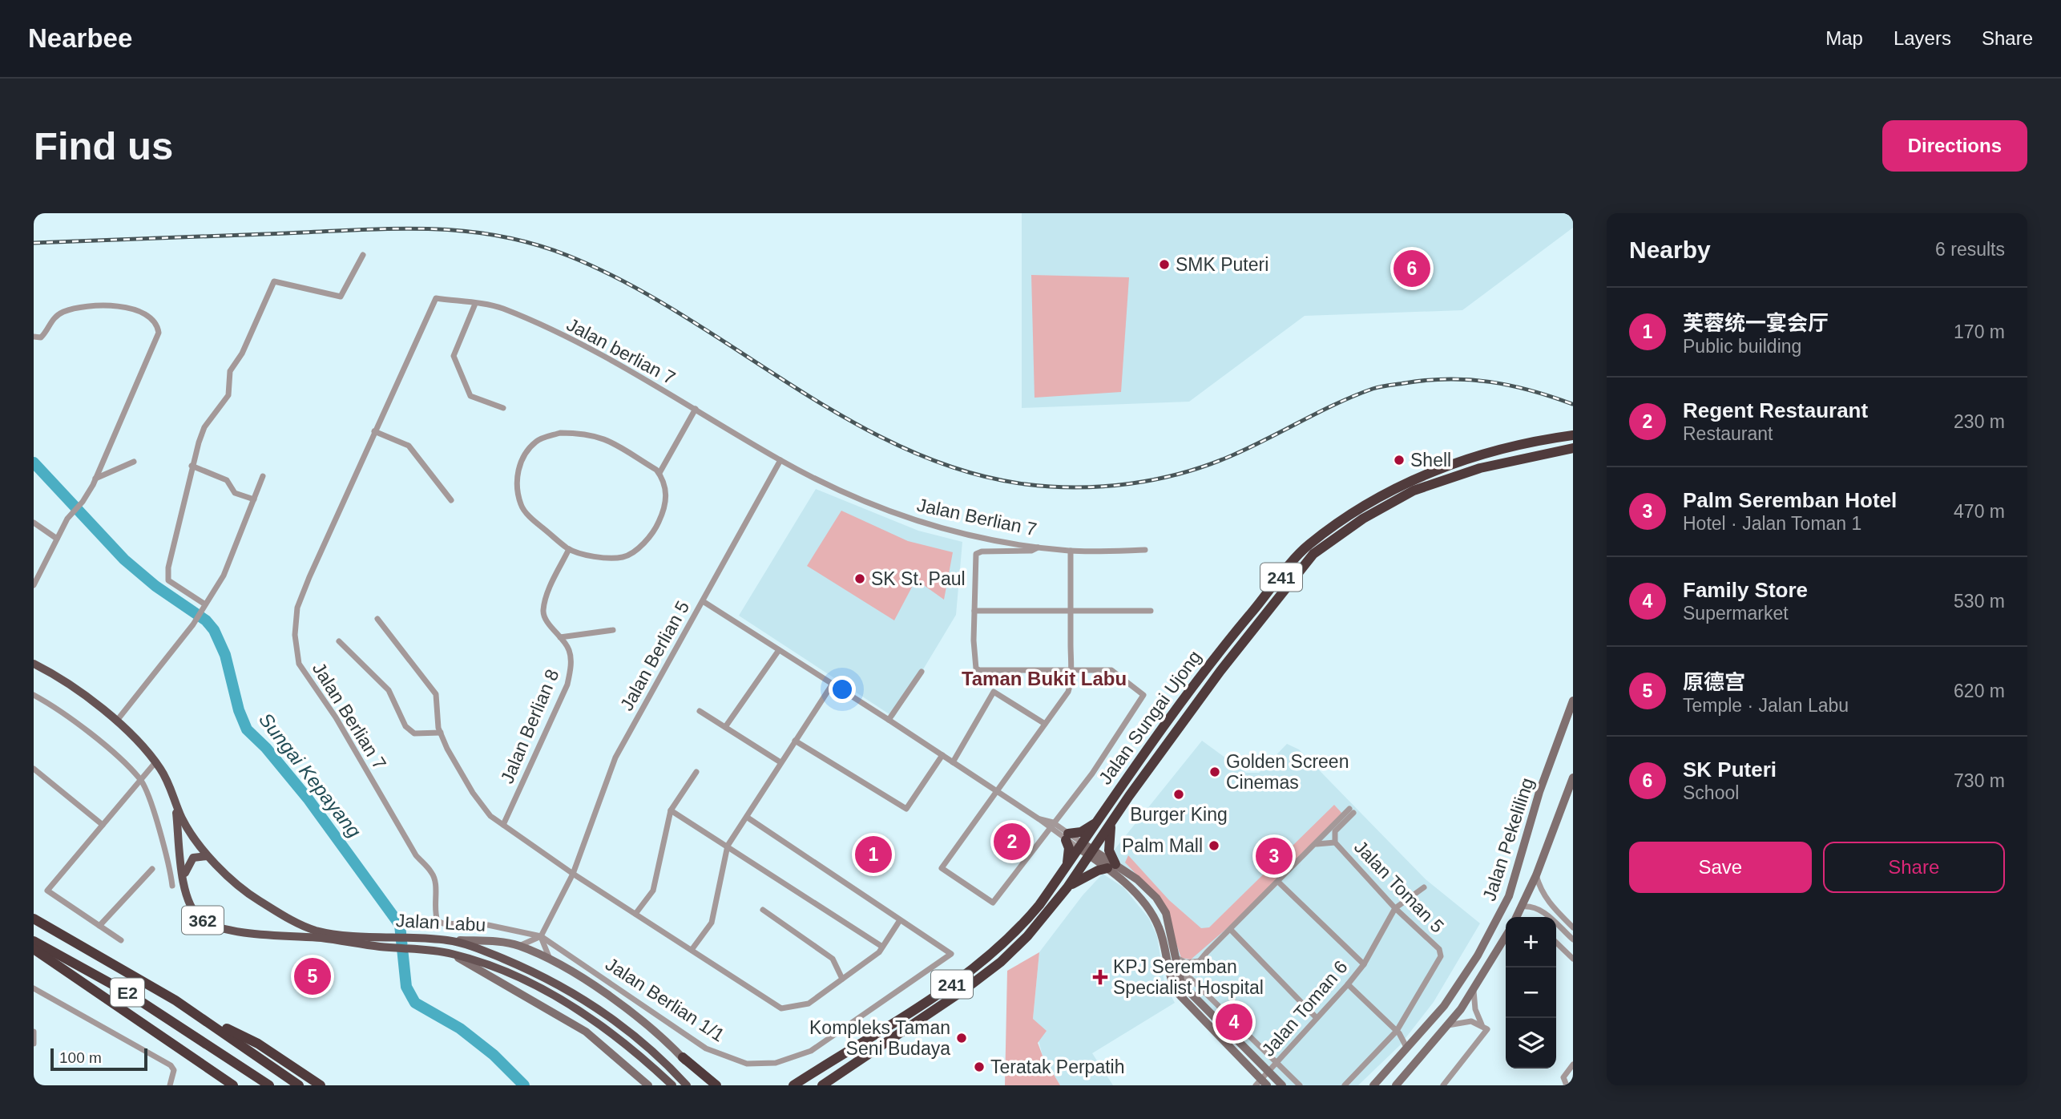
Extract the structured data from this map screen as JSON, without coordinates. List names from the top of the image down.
{
  "streets": {
    "highway": ["241", "Jalan Sungai Ujong", "E2"],
    "main road": ["362", "Jalan Labu"],
    "street": [
      "Jalan berlian 7",
      "Jalan Berlian 7",
      "Jalan Berlian 5",
      "Jalan Berlian 8",
      "Jalan Pekeliling",
      "Jalan Toman 5",
      "Jalan Berlian 1/1",
      "Jalan Toman 6"
    ]
  },
  "crossings": [
    ["Jalan berlian 7", "Jalan Berlian 7"],
    ["Jalan berlian 7", "Jalan Berlian 5"],
    ["Jalan Berlian 7", "Jalan Berlian 5"],
    ["Jalan Berlian 7", "Jalan Berlian 1/1"],
    ["Jalan Berlian 5", "Jalan Berlian 1/1"],
    ["Jalan Toman 5", "Jalan Toman 6"]
  ],
  "districts": ["Taman Bukit Labu"],
  "water": ["Sungai Kepayang"],
  "places": {
    "other": [
      "SMK Puteri",
      "Shell",
      "SK St. Paul",
      "Golden Screen Cinemas",
      "Burger King",
      "Palm Mall",
      "Kompleks Taman Seni Budaya",
      "Teratak Perpatih"
    ],
    "health": ["KPJ Seremban Specialist Hospital"]
  },
  "scale_bar": "100 m",
  "page": {
    "header": "Nearbee",
    "nav": ["Map", "Layers", "Share"],
    "buttons": [
      "Directions",
      ["Save", "Share"]
    ],
    "title": "Find us",
    "heading": ["Nearby", "6 results"],
    "pins": [
      "6",
      "2",
      "1",
      "3",
      "5",
      "4"
    ],
    "list": [
      {
        "mark": "1",
        "name": "芙蓉统一宴会厅",
        "note": "Public building",
        "value": "170 m"
      },
      {
        "mark": "2",
        "name": "Regent Restaurant",
        "note": "Restaurant",
        "value": "230 m"
      },
      {
        "mark": "3",
        "name": "Palm Seremban Hotel",
        "note": "Hotel · Jalan Toman 1",
        "value": "470 m"
      },
      {
        "mark": "4",
        "name": "Family Store",
        "note": "Supermarket",
        "value": "530 m"
      },
      {
        "mark": "5",
        "name": "原德宫",
        "note": "Temple · Jalan Labu",
        "value": "620 m"
      },
      {
        "mark": "6",
        "name": "SK Puteri",
        "note": "School",
        "value": "730 m"
      }
    ],
    "map_buttons": ["+", "−"],
    "scale": "100 m"
  }
}
